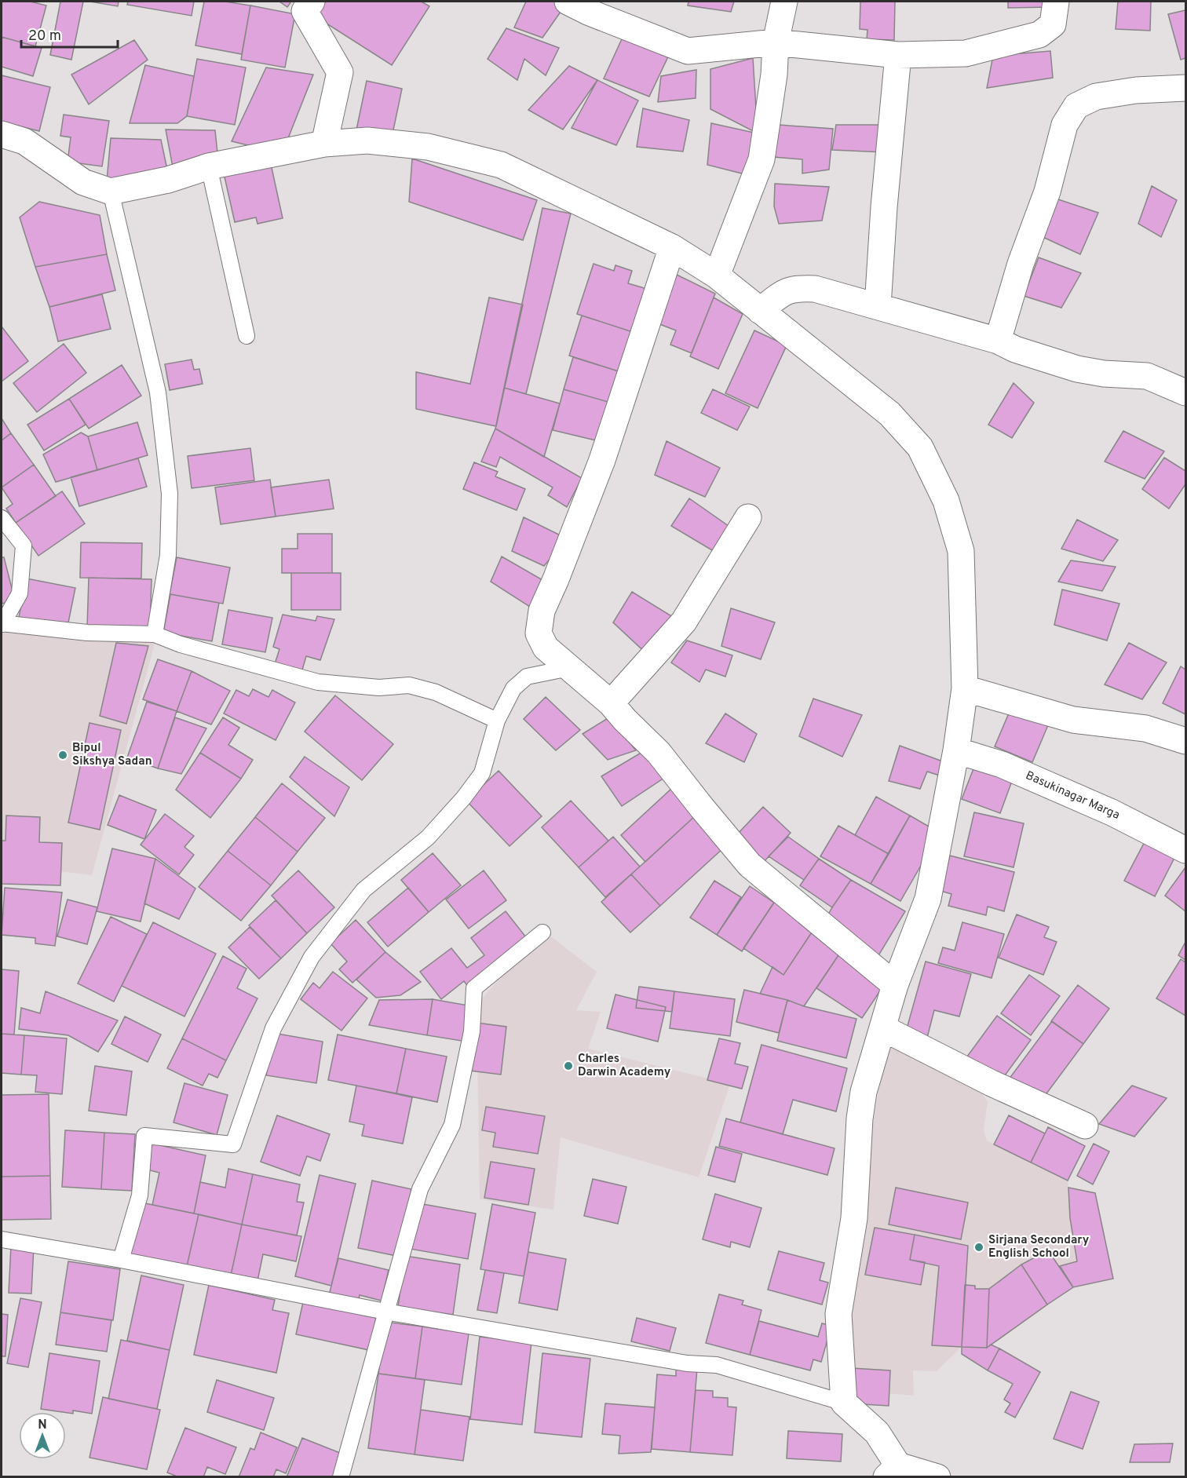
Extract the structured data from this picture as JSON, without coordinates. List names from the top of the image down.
{
  "streets": {
    "street": ["Basukinagar Marga"]
  },
  "places": ["Bipul Sikshya Sadan", "Charles Darwin Academy", "Sirjana Secondary English School"],
  "scale_bar": "20 m",
  "north": "top"
}
